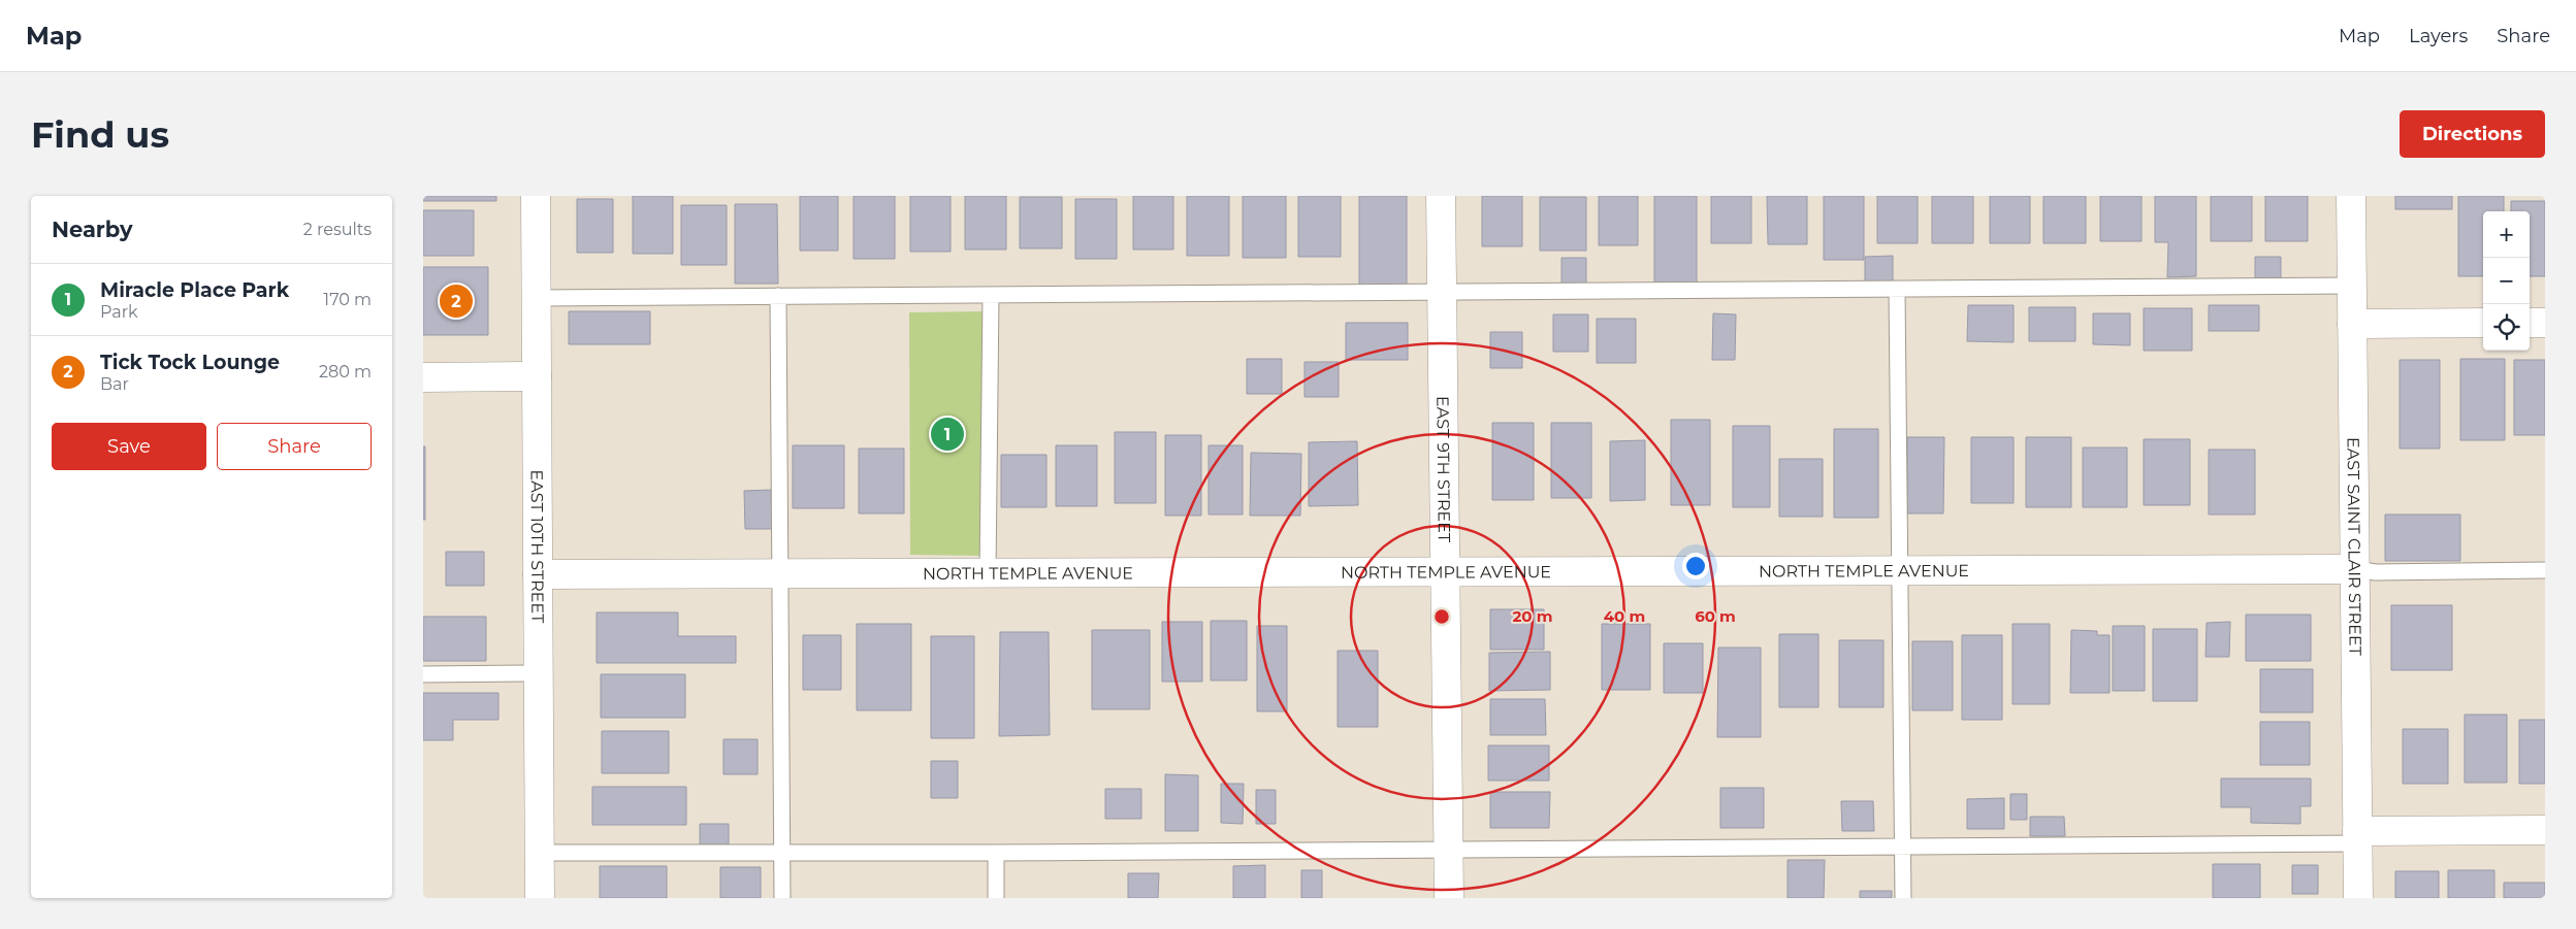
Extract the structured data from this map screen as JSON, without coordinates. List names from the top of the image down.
{
  "streets": {
    "street": [
      "EAST 9TH STREET",
      "EAST SAINT CLAIR STREET",
      "EAST 10TH STREET",
      "NORTH TEMPLE AVENUE"
    ]
  },
  "crossings": [
    ["EAST 9TH STREET", "NORTH TEMPLE AVENUE"],
    ["EAST SAINT CLAIR STREET", "NORTH TEMPLE AVENUE"],
    ["EAST 10TH STREET", "NORTH TEMPLE AVENUE"]
  ],
  "page": {
    "header": "Map",
    "nav": ["Map", "Layers", "Share"],
    "buttons": [
      "Directions",
      ["Save", "Share"]
    ],
    "title": "Find us",
    "heading": ["Nearby", "2 results"],
    "map_buttons": ["+", "−"],
    "list": [
      {
        "mark": "1",
        "name": "Miracle Place Park",
        "note": "Park",
        "value": "170 m"
      },
      {
        "mark": "2",
        "name": "Tick Tock Lounge",
        "note": "Bar",
        "value": "280 m"
      }
    ],
    "pins": ["2", "1"]
  },
  "rings": ["20 m", "40 m", "60 m"]
}
